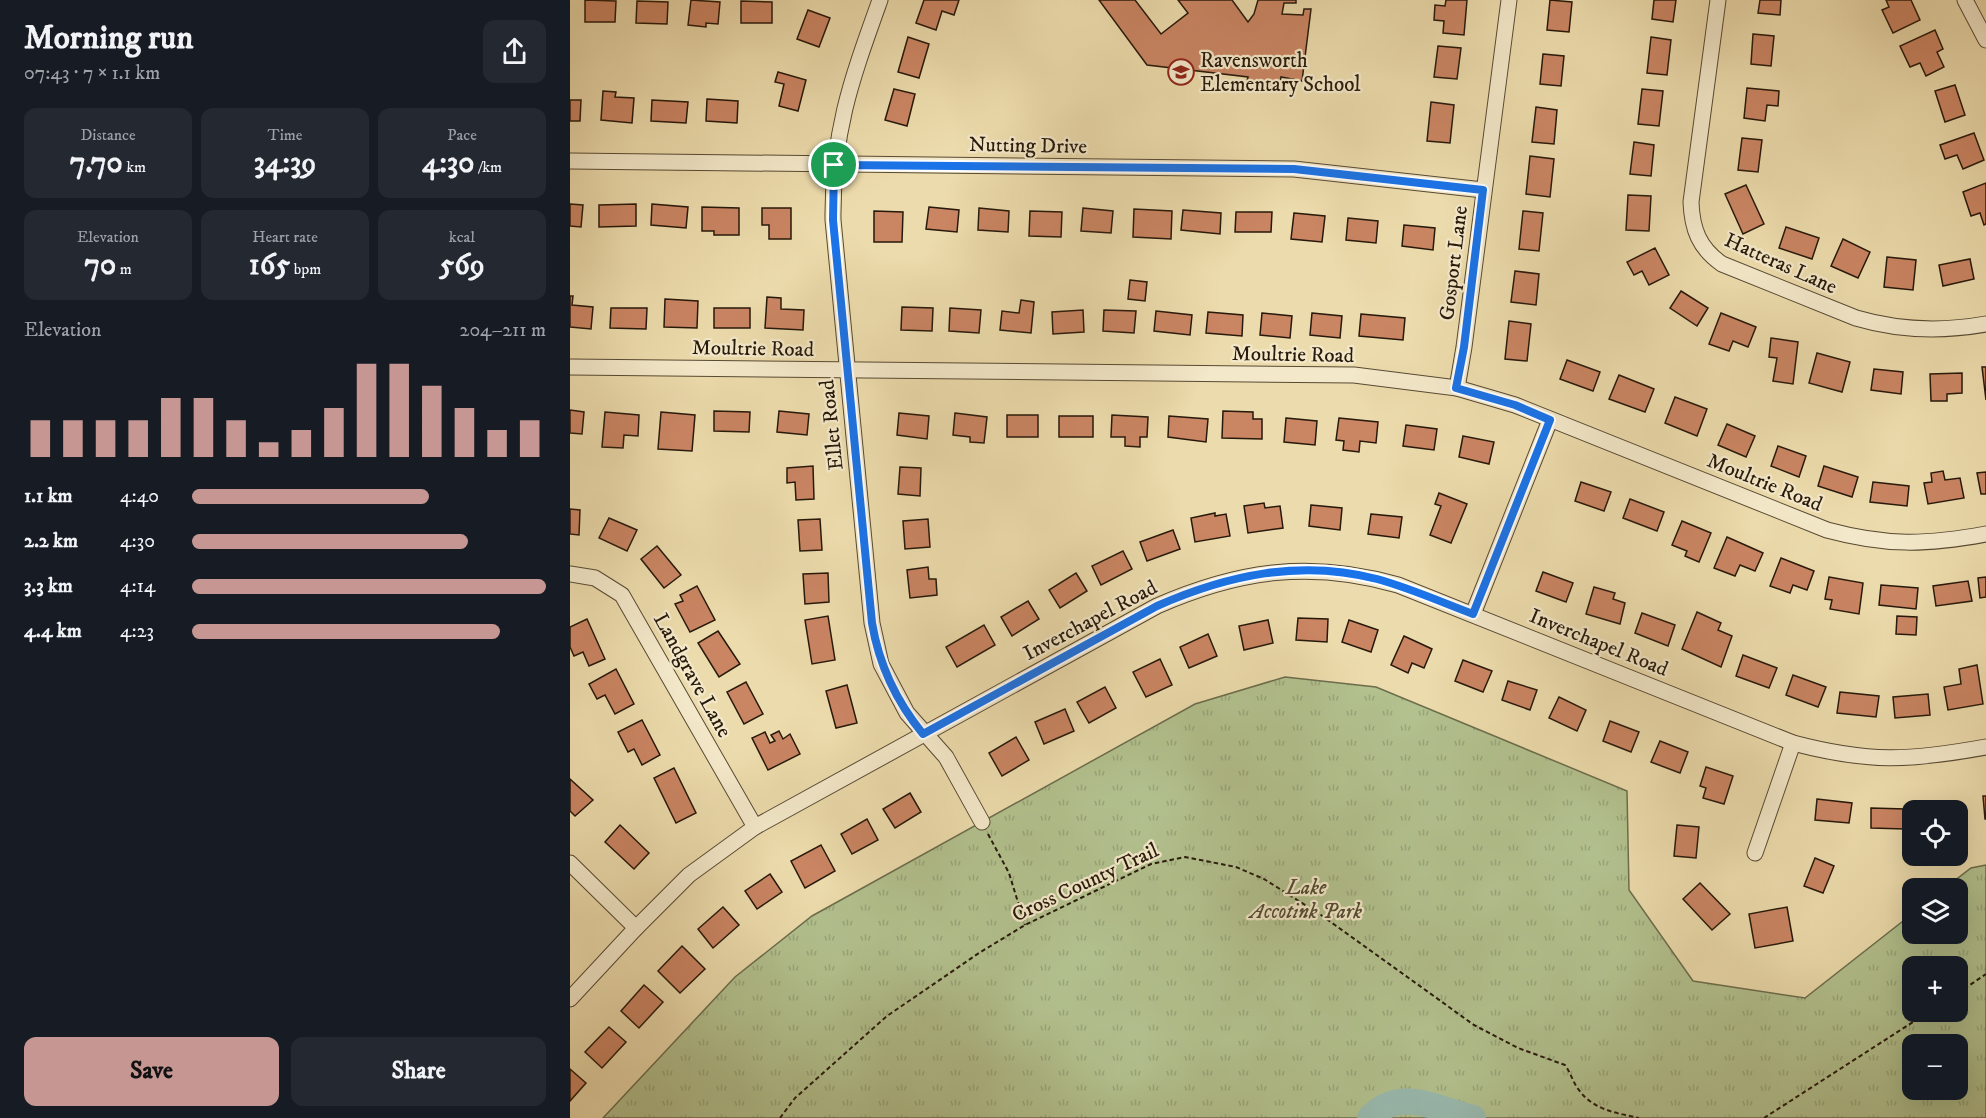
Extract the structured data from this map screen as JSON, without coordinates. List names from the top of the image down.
{
  "streets": {
    "street": [
      "Nutting Drive",
      "Gosport Lane",
      "Hatteras Lane",
      "Moultrie Road",
      "Ellet Road",
      "Inverchapel Road",
      "Landgrave Lane"
    ],
    "path": ["Cross County Trail"]
  },
  "crossings": [
    ["Nutting Drive", "Gosport Lane"],
    ["Nutting Drive", "Ellet Road"],
    ["Gosport Lane", "Moultrie Road"],
    ["Moultrie Road", "Ellet Road"],
    ["Ellet Road", "Inverchapel Road"],
    ["Inverchapel Road", "Landgrave Lane"]
  ],
  "parks": ["Lake Accotink Park"],
  "places": {
    "school or university": ["Ravensworth Elementary School"]
  },
  "page": {
    "heading": ["Morning run", "07:43 · 7 × 1.1 km"],
    "stats": [
      ["Distance", "7.70 km"],
      ["Time", "34:39"],
      ["Pace", "4:30 /km"],
      ["Elevation", "70 m"],
      ["Heart rate", "165 bpm"],
      ["kcal", "569"]
    ],
    "chart": ["Elevation", "204–211 m"],
    "list": [
      {
        "name": "1.1 km",
        "note": "4:40"
      },
      {
        "name": "2.2 km",
        "note": "4:30"
      },
      {
        "name": "3.3 km",
        "note": "4:14"
      },
      {
        "name": "4.4 km",
        "note": "4:23"
      }
    ],
    "map_buttons": ["+", "−"],
    "buttons": ["Save", "Share"]
  }
}
